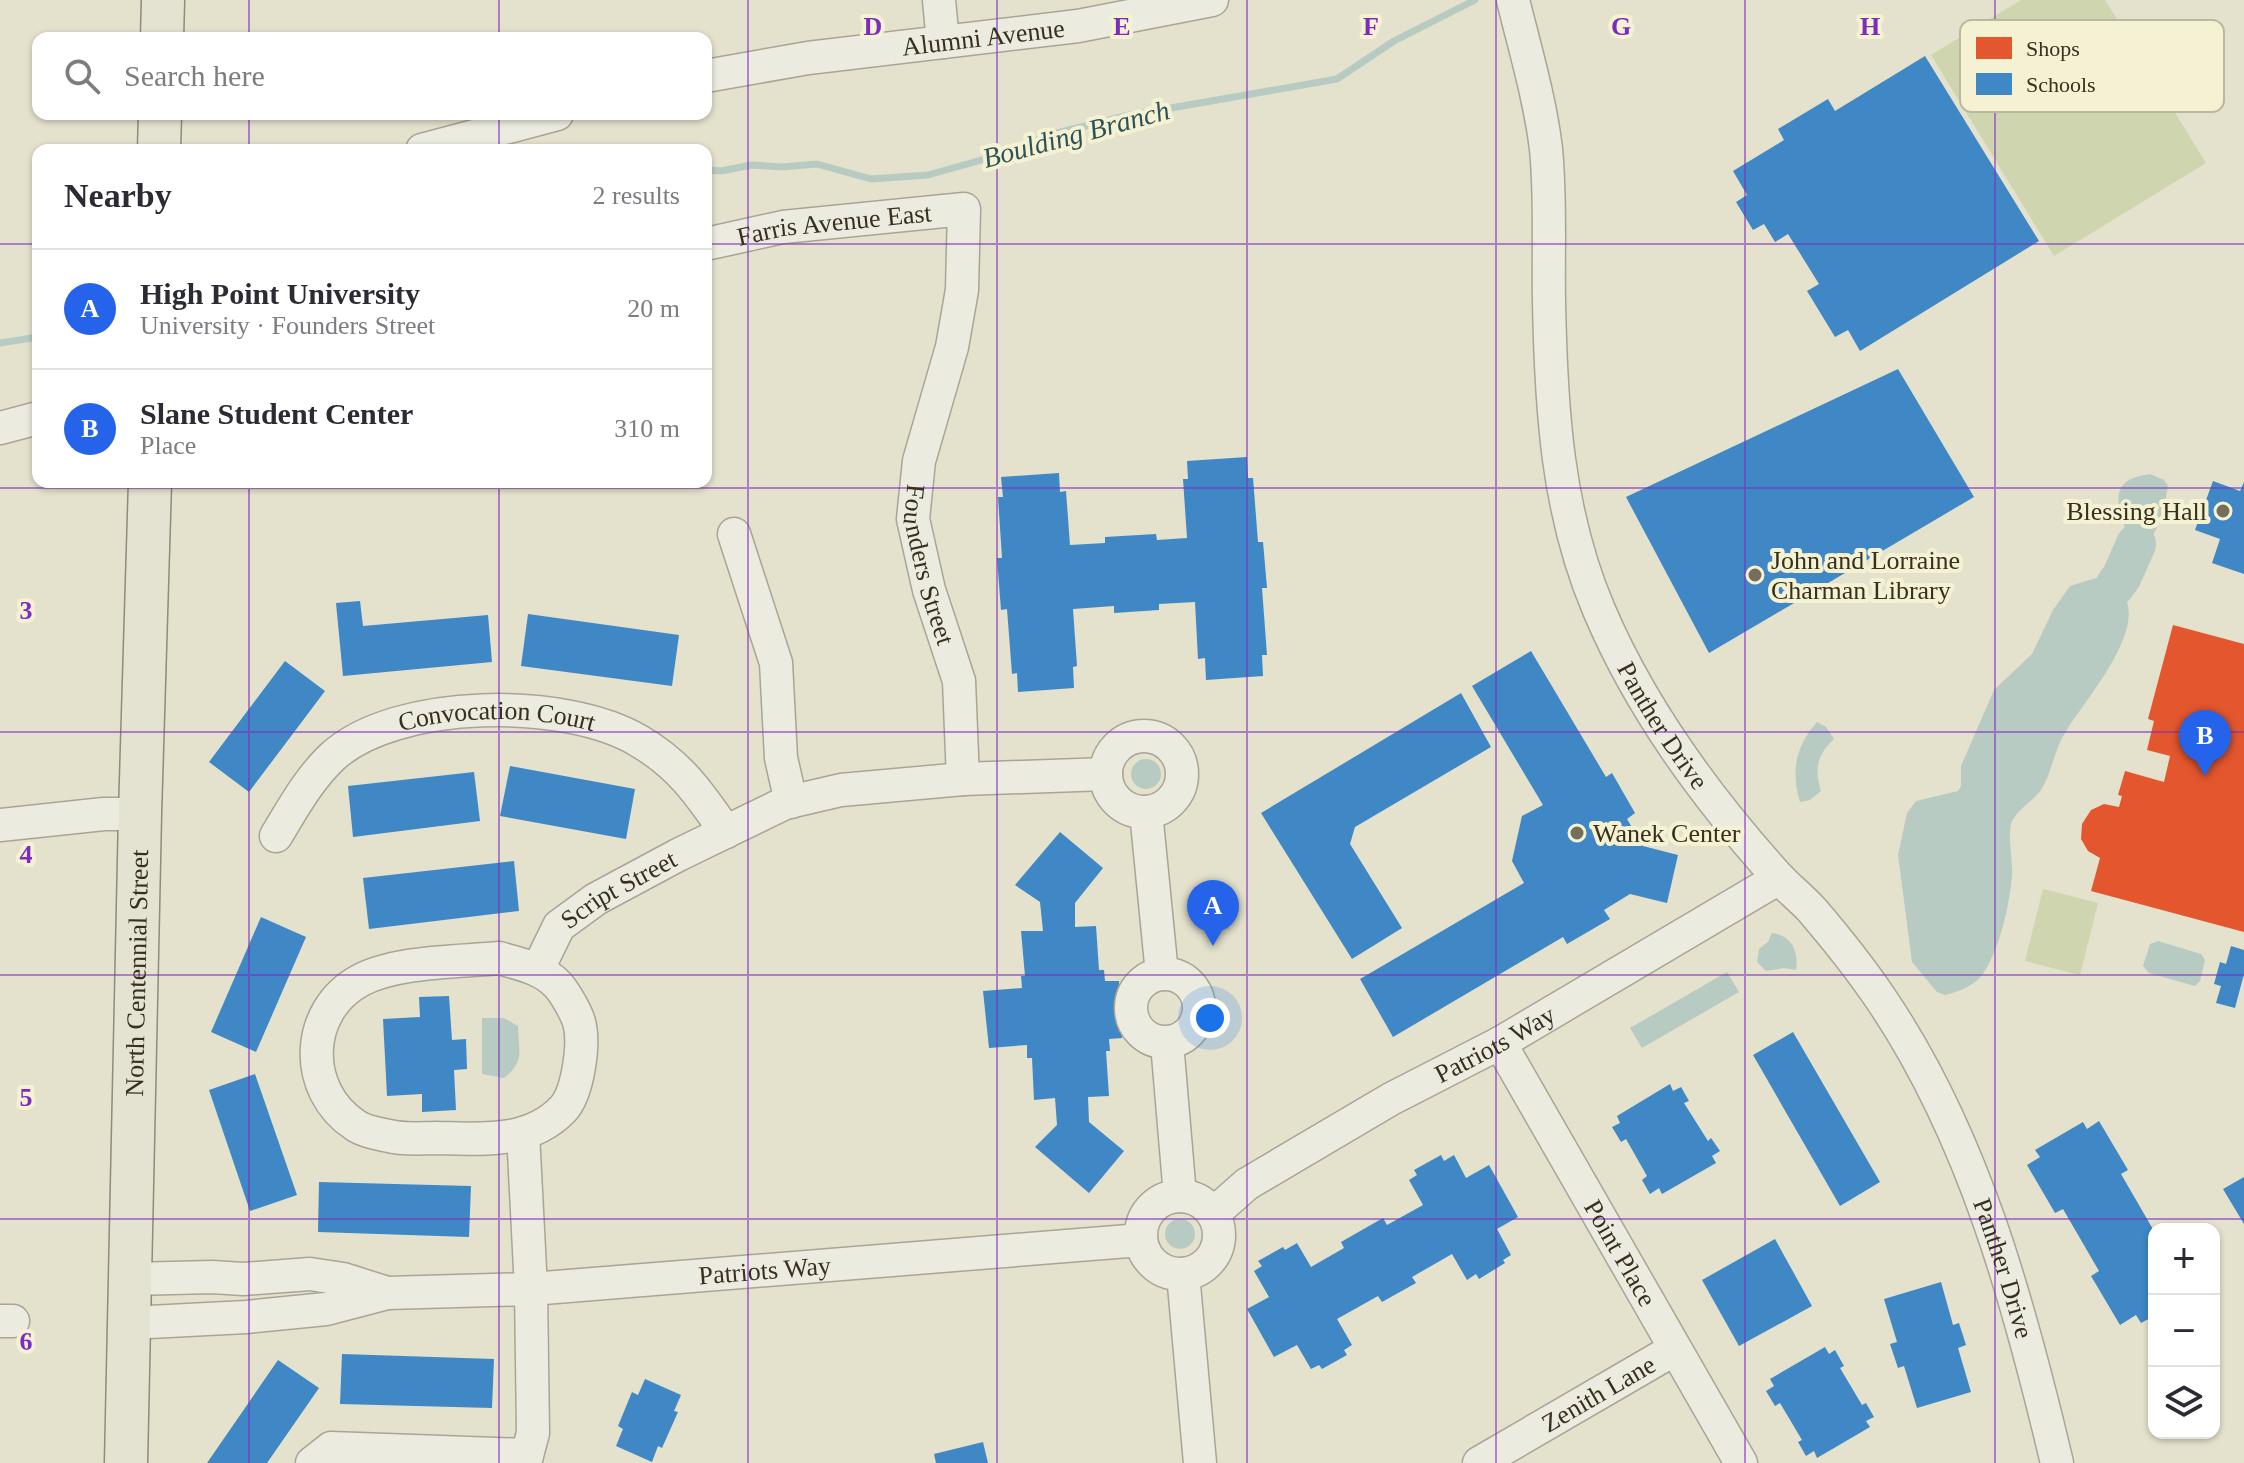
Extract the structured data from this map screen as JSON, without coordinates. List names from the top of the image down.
{
  "streets": {
    "main road": ["North Centennial Street"],
    "street": [
      "Alumni Avenue",
      "Farris Avenue East",
      "Founders Street",
      "Panther Drive",
      "Convocation Court",
      "Script Street",
      "Patriots Way",
      "Point Place",
      "Zenith Lane"
    ]
  },
  "crossings": [
    ["Farris Avenue East", "Founders Street"],
    ["Founders Street", "Script Street"],
    ["Panther Drive", "Patriots Way"],
    ["Convocation Court", "Script Street"],
    ["North Centennial Street", "Patriots Way"],
    ["Patriots Way", "Point Place"],
    ["Point Place", "Zenith Lane"]
  ],
  "water": ["Boulding Branch"],
  "places": ["Blessing Hall", "John and Lorraine Charman Library", "Wanek Center"],
  "legend": ["Shops", "Schools"],
  "page": {
    "search": "Search here",
    "heading": ["Nearby", "2 results"],
    "list": [
      {
        "mark": "A",
        "name": "High Point University",
        "note": "University · Founders Street",
        "value": "20 m"
      },
      {
        "mark": "B",
        "name": "Slane Student Center",
        "note": "Place",
        "value": "310 m"
      }
    ],
    "pins": ["B", "A"],
    "map_buttons": ["+", "−"]
  },
  "grid": {
    "columns": [
      "D",
      "E",
      "F",
      "G",
      "H"
    ],
    "rows": [
      "3",
      "4",
      "5",
      "6"
    ]
  }
}
